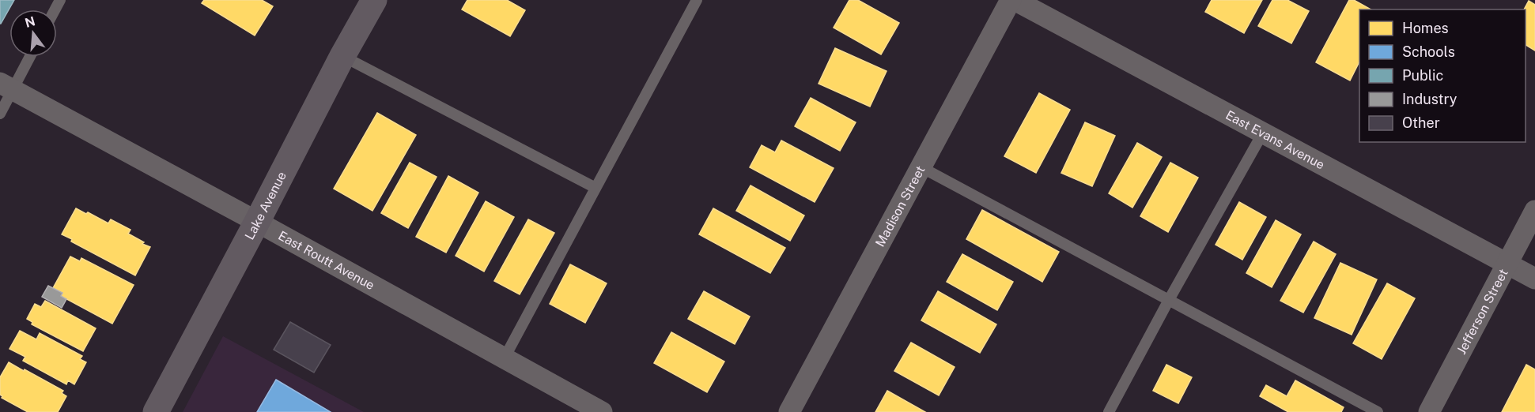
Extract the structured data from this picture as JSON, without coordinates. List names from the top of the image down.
{
  "streets": {
    "street": [
      "East Evans Avenue",
      "Lake Avenue",
      "Madison Street",
      "East Routt Avenue",
      "Jefferson Street"
    ]
  },
  "crossings": [
    ["East Evans Avenue", "Jefferson Street"],
    ["Lake Avenue", "East Routt Avenue"]
  ],
  "legend": [
    "Homes",
    "Schools",
    "Public",
    "Industry",
    "Other"
  ],
  "north": "top"
}
